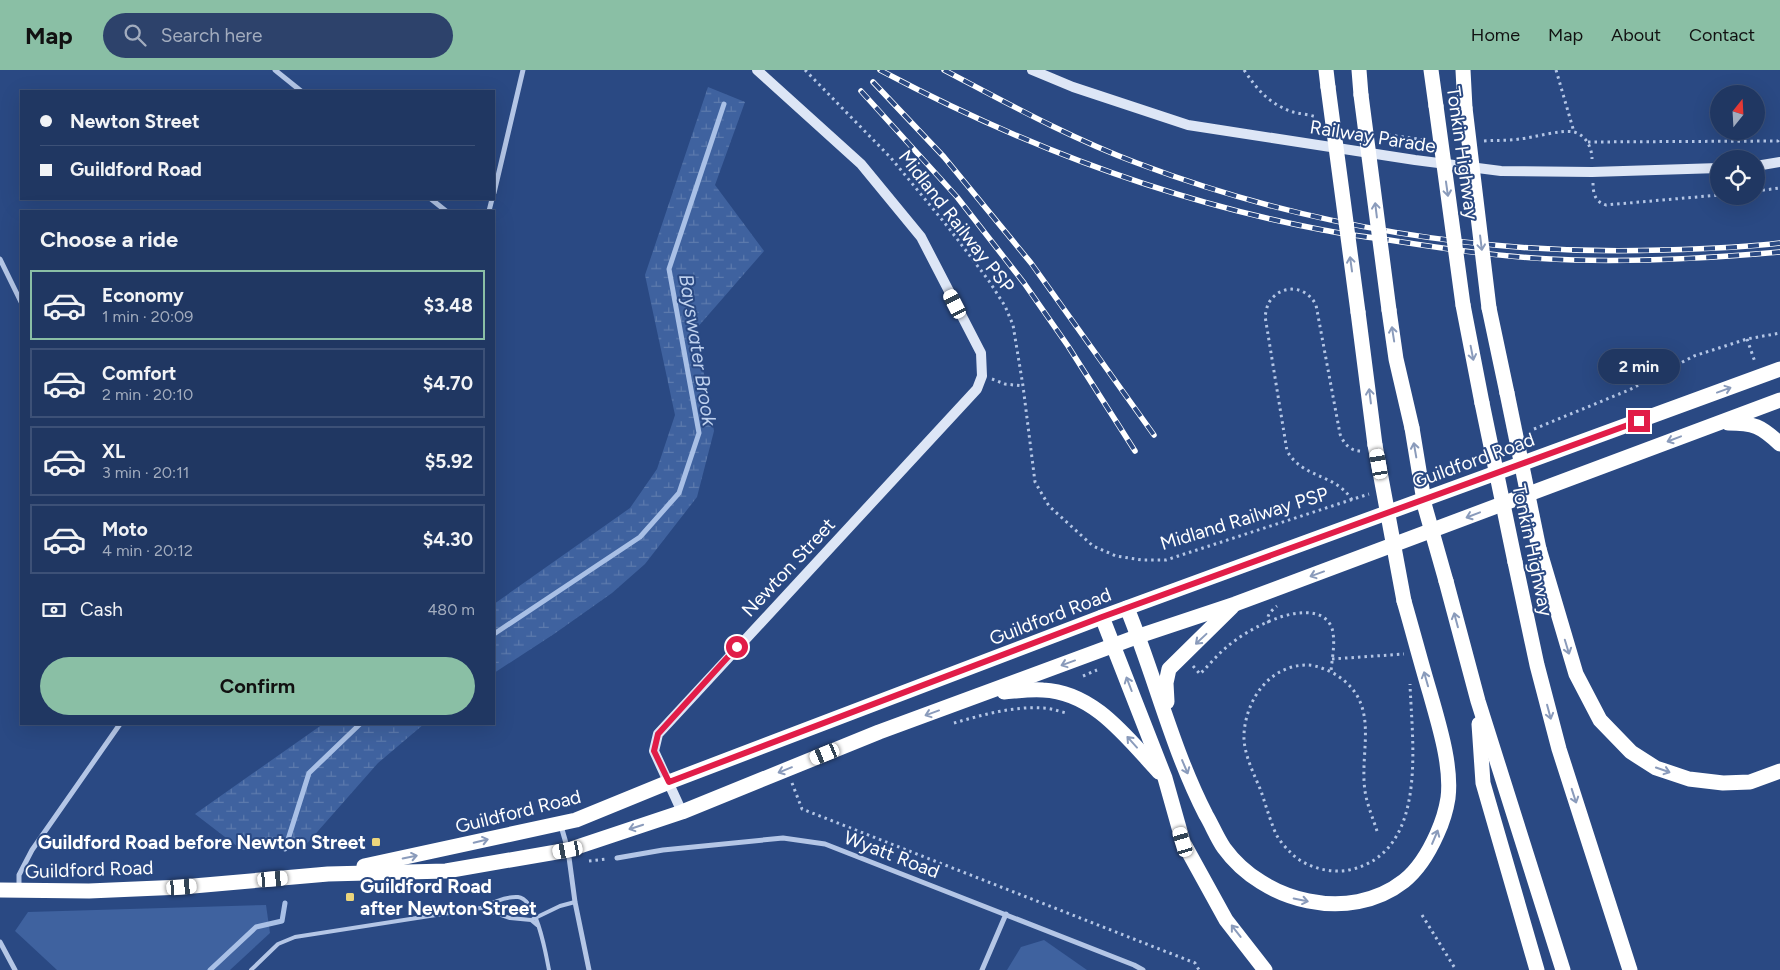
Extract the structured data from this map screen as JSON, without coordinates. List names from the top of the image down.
{
  "streets": {
    "highway": ["Tonkin Highway", "Guildford Road"],
    "street": ["Railway Parade", "Newton Street", "Wyatt Road"],
    "path": ["Midland Railway PSP"]
  },
  "crossings": [
    ["Guildford Road", "Newton Street"]
  ],
  "water": ["Bayswater Brook"],
  "places": {
    "transit": ["Guildford Road before Newton Street", "Guildford Road after Newton Street"]
  },
  "north": "top",
  "page": {
    "header": "Map",
    "search": "Search here",
    "nav": [
      "Home",
      "Map",
      "About",
      "Contact"
    ],
    "banner": ["Newton Street", "Guildford Road"],
    "heading": "Choose a ride",
    "list": [
      {
        "name": "Economy",
        "note": "1 min · 20:09",
        "value": "$3.48"
      },
      {
        "name": "Comfort",
        "note": "2 min · 20:10",
        "value": "$4.70"
      },
      {
        "name": "XL",
        "note": "3 min · 20:11",
        "value": "$5.92"
      },
      {
        "name": "Moto",
        "note": "4 min · 20:12",
        "value": "$4.30"
      }
    ],
    "bubble": "2 min",
    "pay": ["Cash", "480 m"],
    "buttons": "Confirm"
  }
}
